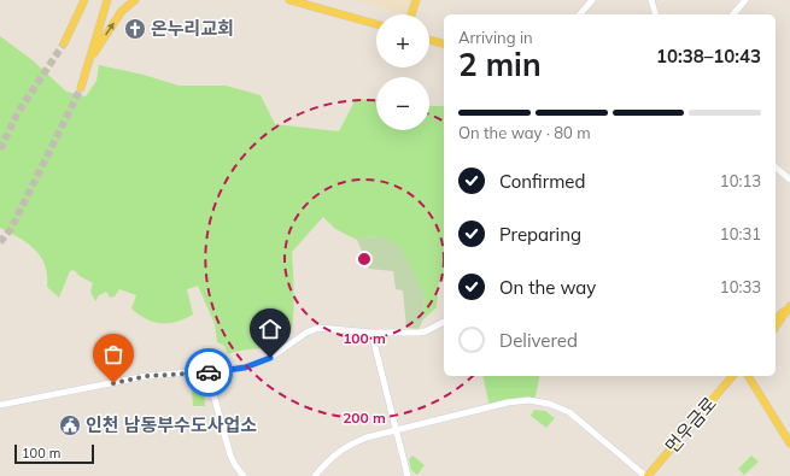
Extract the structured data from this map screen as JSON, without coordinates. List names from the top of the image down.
{
  "streets": {
    "main road": ["먼우금로"]
  },
  "places": {
    "church": ["온누리교회"],
    "public building": ["인천 남동부수도사업소"]
  },
  "scale_bar": "100 m",
  "page": {
    "map_buttons": ["+", "−"],
    "heading": ["2 min", "Arriving in", "10:38–10:43"],
    "bar": "On the way · 80 m",
    "list": [
      ["Confirmed", "10:13"],
      ["Preparing", "10:31"],
      ["On the way", "10:33"],
      "Delivered"
    ],
    "scale": "100 m"
  },
  "rings": ["100 m", "200 m"]
}
